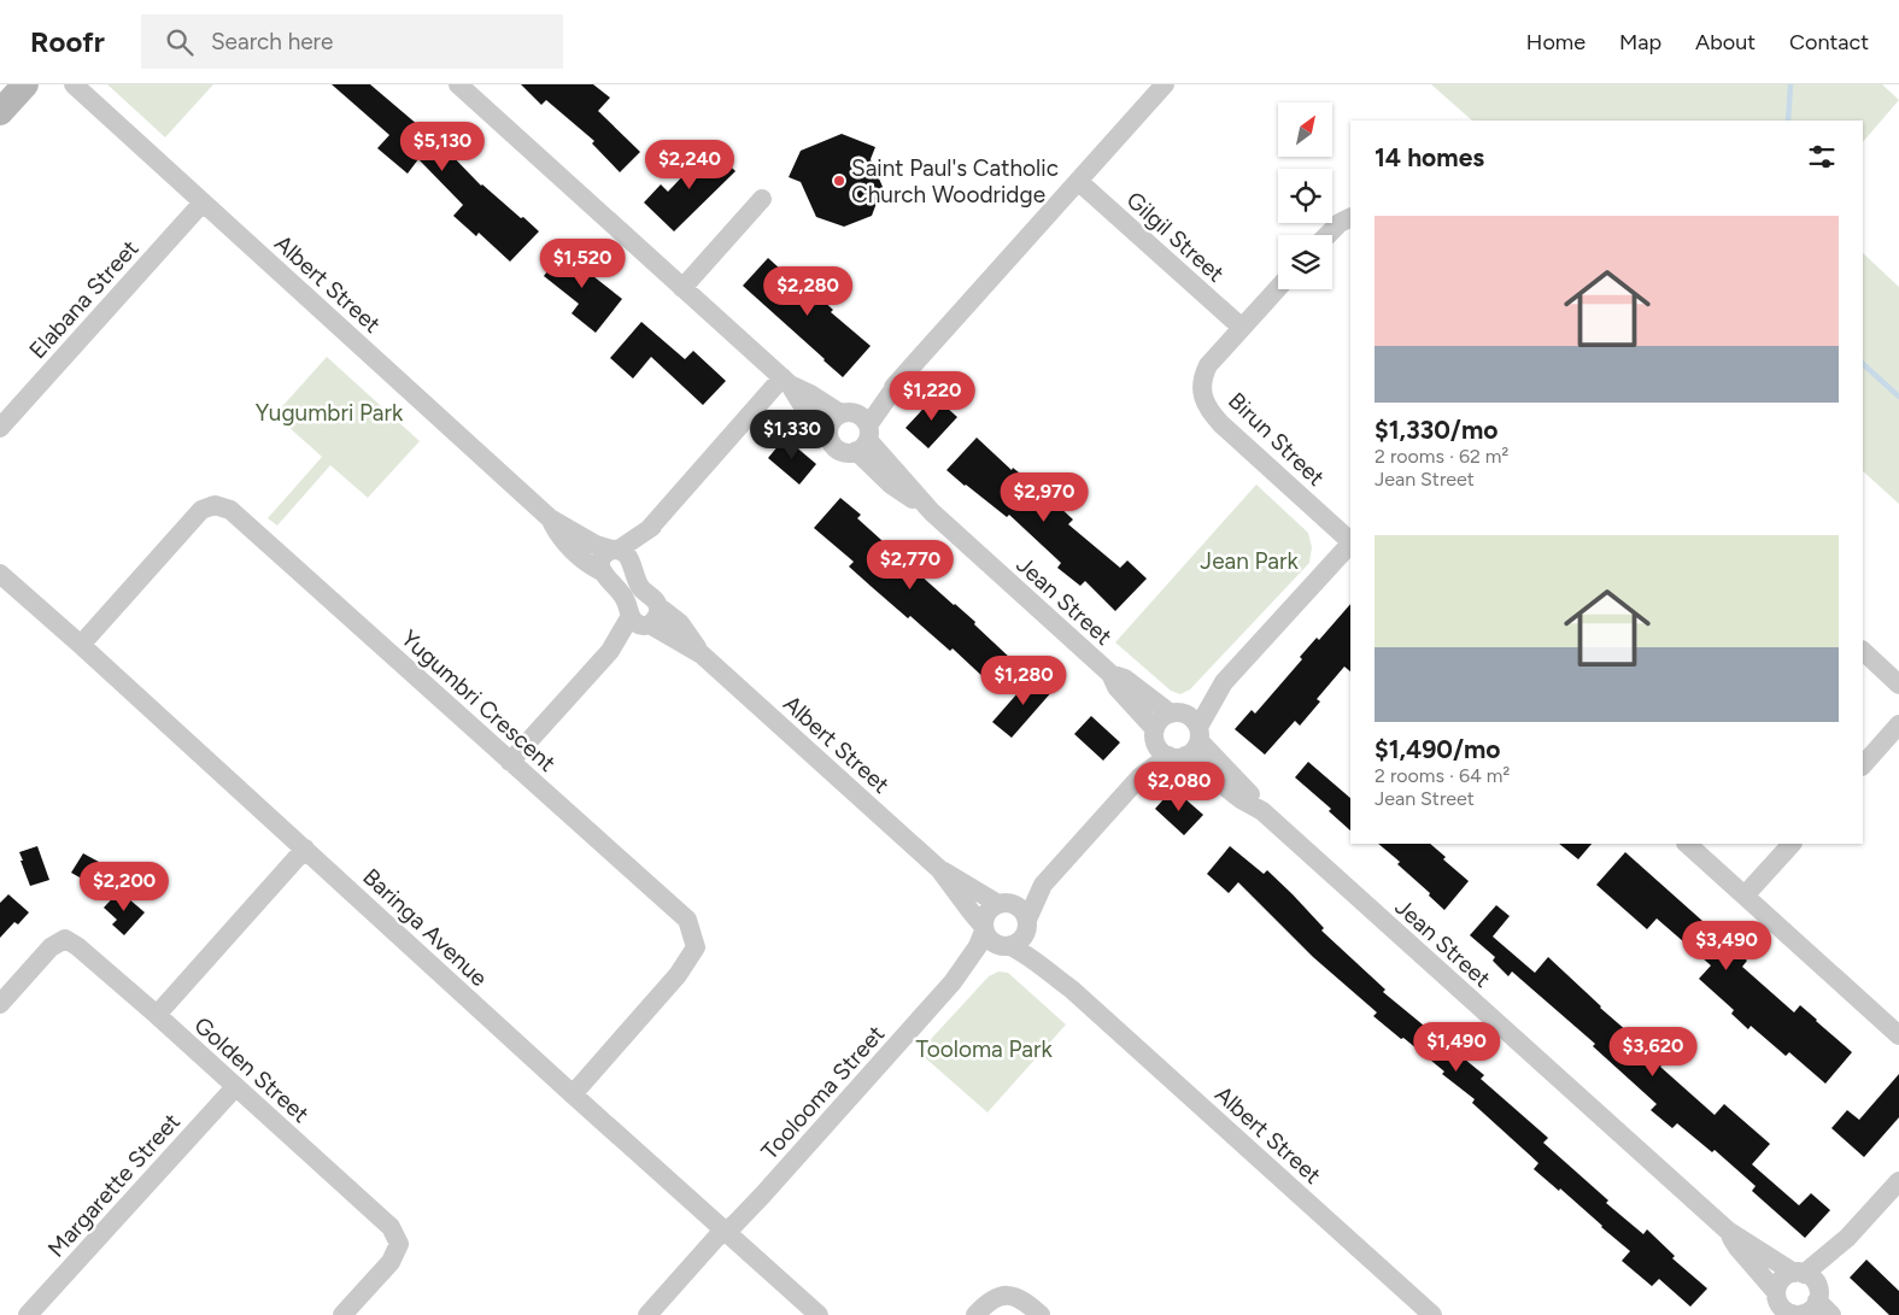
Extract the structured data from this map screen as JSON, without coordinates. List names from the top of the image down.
{
  "streets": {
    "street": [
      "Gilgil Street",
      "Albert Street",
      "Elabana Street",
      "Birun Street",
      "Jean Street",
      "Yugumbri Crescent",
      "Baringa Avenue",
      "Golden Street",
      "Toolooma Street",
      "Margarette Street"
    ]
  },
  "crossings": [
    ["Gilgil Street", "Birun Street"],
    ["Albert Street", "Elabana Street"],
    ["Albert Street", "Toolooma Street"],
    ["Yugumbri Crescent", "Baringa Avenue"],
    ["Baringa Avenue", "Toolooma Street"],
    ["Golden Street", "Margarette Street"]
  ],
  "parks": ["Yugumbri Park", "Jean Park", "Tooloma Park"],
  "places": ["Saint Paul's Catholic Church Woodridge"],
  "north": "top right",
  "page": {
    "header": "Roofr",
    "search": "Search here",
    "nav": [
      "Home",
      "Map",
      "About",
      "Contact"
    ],
    "heading": "14 homes",
    "price": [
      "$5,130",
      "$2,240",
      "$1,520",
      "$2,280",
      "$1,220",
      "$1,330",
      "$2,970",
      "$2,770",
      "$1,280",
      "$2,080",
      "$2,200",
      "$3,490",
      "$1,490",
      "$3,620"
    ],
    "list": [
      {
        "name": "$1,330/mo",
        "note": "2 rooms · 62 m² · Jean Street"
      },
      {
        "name": "$1,490/mo",
        "note": "2 rooms · 64 m² · Jean Street"
      }
    ]
  }
}
